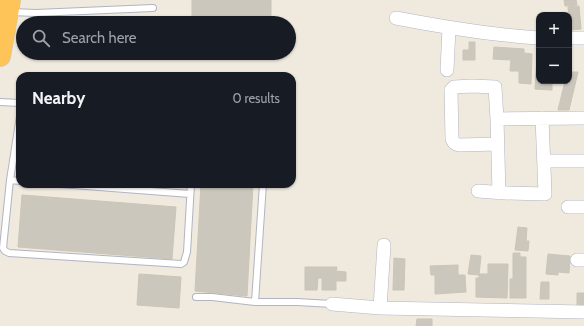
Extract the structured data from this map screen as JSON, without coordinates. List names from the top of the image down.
{
  "page": {
    "map_buttons": ["+", "−"],
    "search": "Search here",
    "heading": ["Nearby", "0 results"]
  }
}
